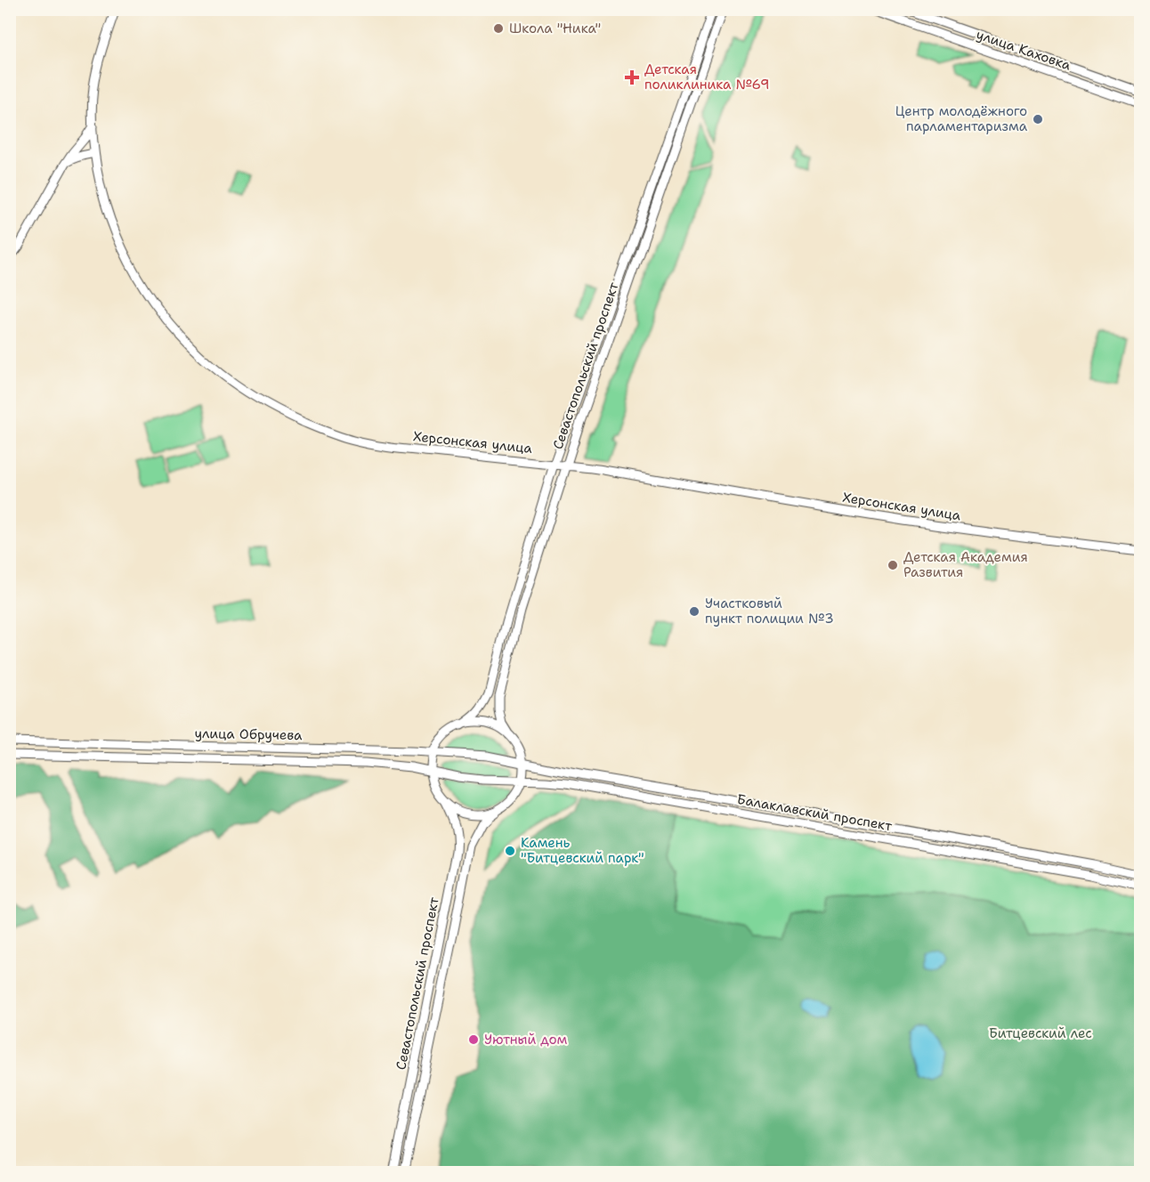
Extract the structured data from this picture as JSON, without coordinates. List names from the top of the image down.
{
  "streets": {
    "main road": [
      "улица Каховка",
      "Севастопольский проспект",
      "Херсонская улица",
      "улица Обручева",
      "Балаклавский проспект"
    ]
  },
  "crossings": [
    ["Севастопольский проспект", "Херсонская улица"],
    ["Севастопольский проспект", "улица Обручева"],
    ["Севастопольский проспект", "Балаклавский проспект"],
    ["улица Обручева", "Балаклавский проспект"]
  ],
  "parks": ["Битцевский лес"],
  "places": {
    "other": [
      "Школа \"Ника\"",
      "Центр молодёжного парламентаризма",
      "Детская Академия Развития",
      "Участковый пункт полиции №3",
      "Камень \"Битцевский парк\"",
      "Уютный дом"
    ],
    "health": ["Детская поликлиника №69"]
  }
}
